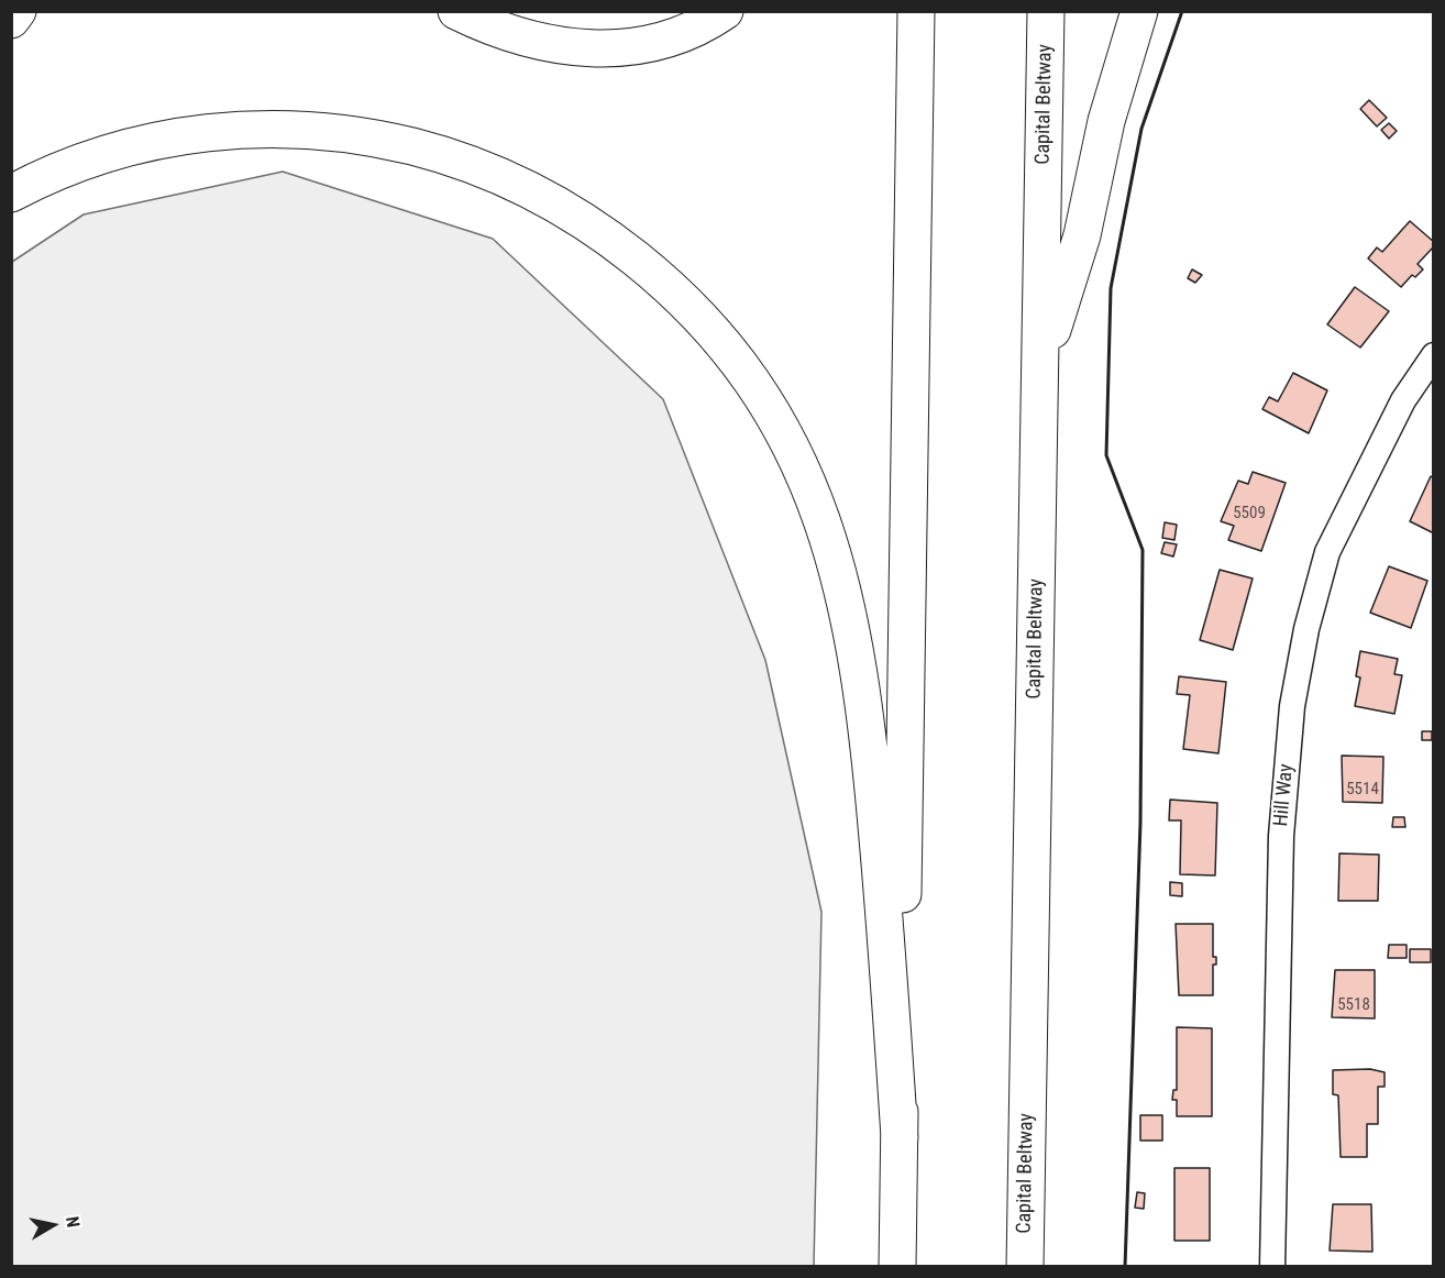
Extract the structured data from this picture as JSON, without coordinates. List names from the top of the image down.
{
  "streets": {
    "highway": ["Capital Beltway"],
    "street": ["Hill Way"]
  },
  "house_numbers": ["5509", "5514", "5518"],
  "north": "right"
}
